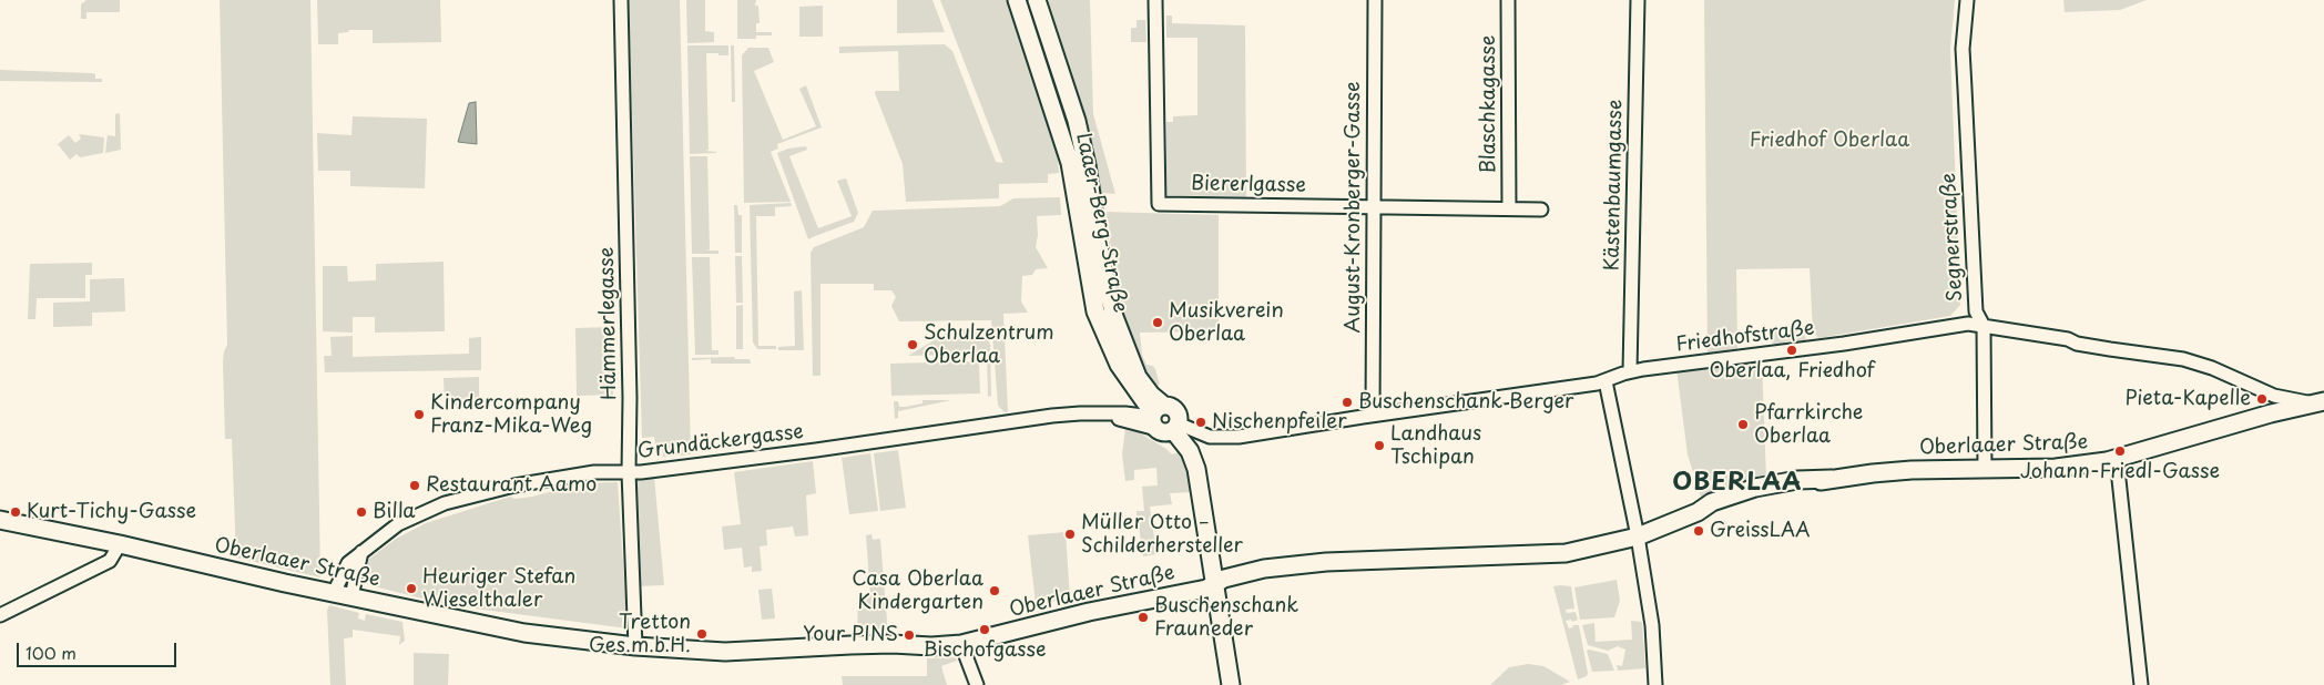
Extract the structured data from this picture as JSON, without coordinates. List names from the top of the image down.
{
  "streets": {
    "main road": ["Laaer-Berg-Straße", "Oberlaaer Straße"],
    "street": [
      "Blaschkagasse",
      "Biererlgasse",
      "Kästenbaumgasse",
      "August-Kronberger-Gasse",
      "Segnerstraße",
      "Hämmerlegasse",
      "Friedhofstraße",
      "Grundäckergasse"
    ]
  },
  "crossings": [
    ["Blaschkagasse", "Biererlgasse"],
    ["Biererlgasse", "August-Kronberger-Gasse"],
    ["Kästenbaumgasse", "Friedhofstraße"],
    ["August-Kronberger-Gasse", "Friedhofstraße"],
    ["Laaer-Berg-Straße", "Friedhofstraße"],
    ["Laaer-Berg-Straße", "Grundäckergasse"],
    ["Segnerstraße", "Friedhofstraße"],
    ["Segnerstraße", "Oberlaaer Straße"],
    ["Hämmerlegasse", "Grundäckergasse"],
    ["Hämmerlegasse", "Oberlaaer Straße"],
    ["Friedhofstraße", "Grundäckergasse"],
    ["Friedhofstraße", "Oberlaaer Straße"],
    ["Grundäckergasse", "Oberlaaer Straße"]
  ],
  "districts": ["OBERLAA"],
  "parks": ["Friedhof Oberlaa"],
  "places": [
    "Musikverein Oberlaa",
    "Schulzentrum Oberlaa",
    "Oberlaa, Friedhof",
    "Pieta-Kapelle",
    "Buschenschank Berger",
    "Kindercompany Franz-Mika-Weg",
    "Nischenpfeiler",
    "Pfarrkirche Oberlaa",
    "Landhaus Tschipan",
    "Johann-Friedl-Gasse",
    "Restaurant Aamo",
    "Kurt-Tichy-Gasse",
    "Billa",
    "GreissLAA",
    "Müller Otto – Schilderhersteller",
    "Heuriger Stefan Wieselthaler",
    "Casa Oberlaa Kindergarten",
    "Buschenschank Frauneder",
    "Bischofgasse",
    "Tretton Ges.m.b.H.",
    "Your PINS"
  ],
  "scale_bar": "100 m"
}
